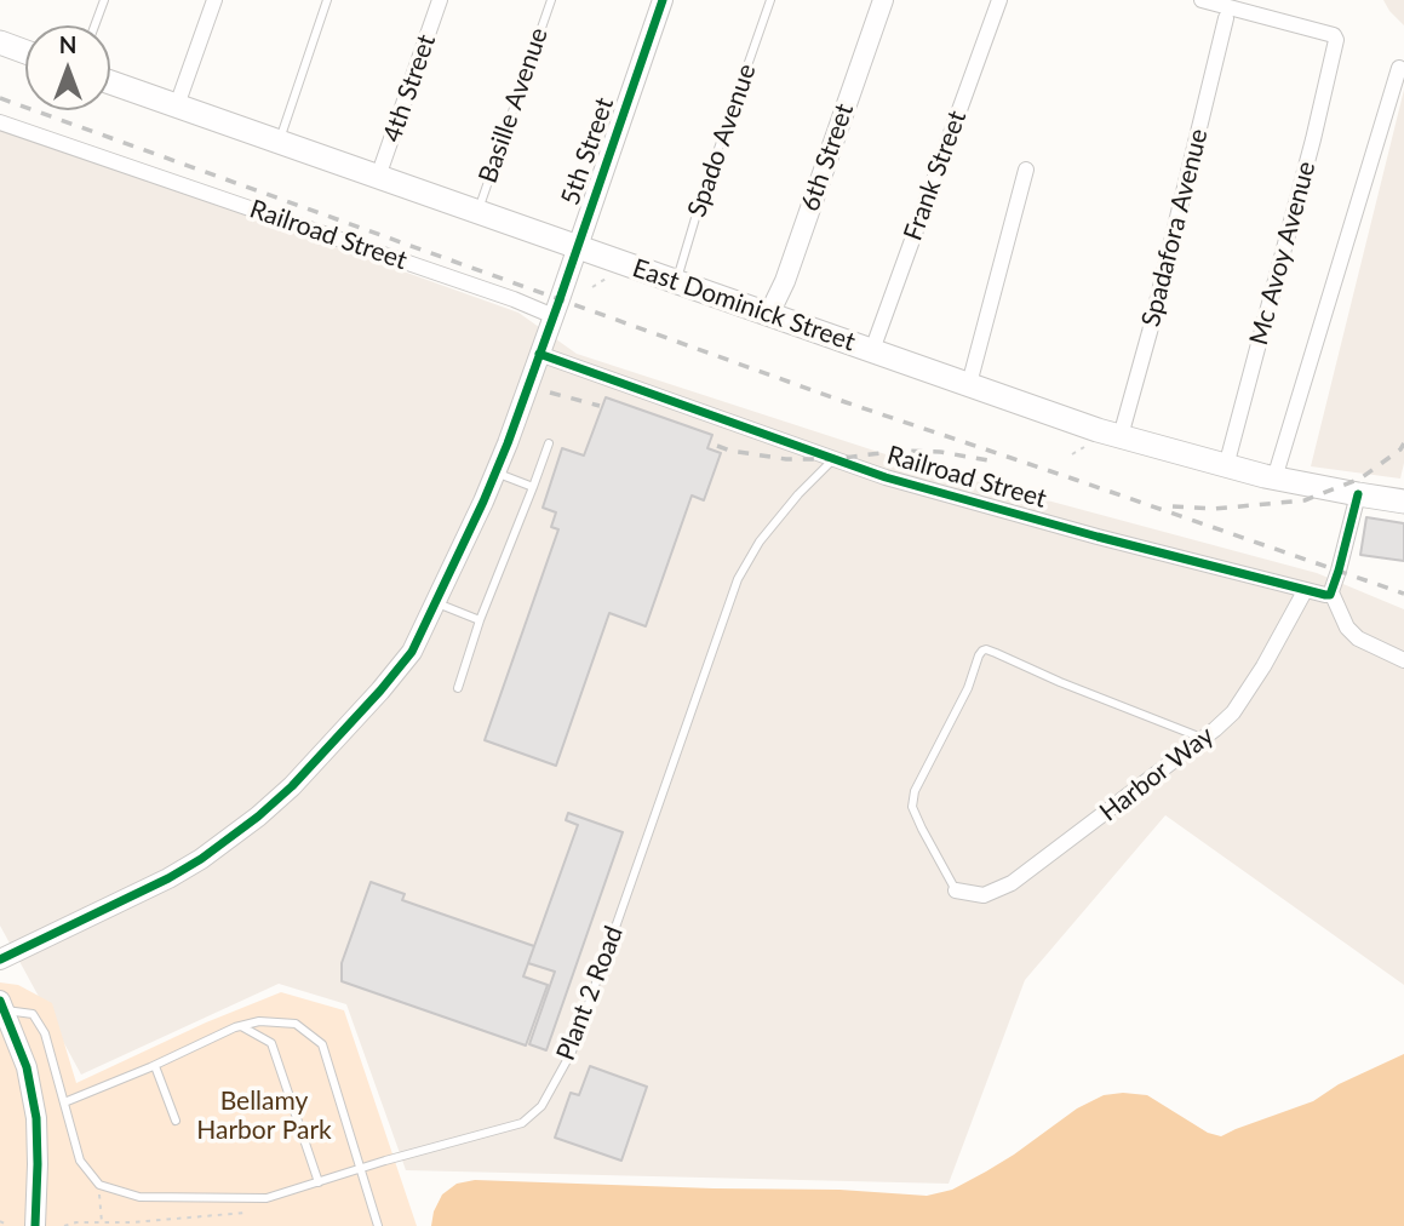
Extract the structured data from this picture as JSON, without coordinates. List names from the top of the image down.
{
  "streets": {
    "main road": ["East Dominick Street"],
    "street": [
      "4th Street",
      "5th Street",
      "6th Street",
      "Frank Street",
      "Spadafora Avenue",
      "Railroad Street",
      "Mc Avoy Avenue",
      "Harbor Way"
    ],
    "lane": ["Basille Avenue", "Spado Avenue", "Plant 2 Road"]
  },
  "crossings": [
    ["4th Street", "East Dominick Street"],
    ["Basille Avenue", "East Dominick Street"],
    ["Spado Avenue", "East Dominick Street"],
    ["5th Street", "Railroad Street"],
    ["5th Street", "East Dominick Street"],
    ["6th Street", "East Dominick Street"],
    ["Frank Street", "East Dominick Street"],
    ["Spadafora Avenue", "East Dominick Street"],
    ["Railroad Street", "Harbor Way"],
    ["Railroad Street", "Plant 2 Road"],
    ["Mc Avoy Avenue", "East Dominick Street"]
  ],
  "parks": ["Bellamy Harbor Park"],
  "north": "top"
}
